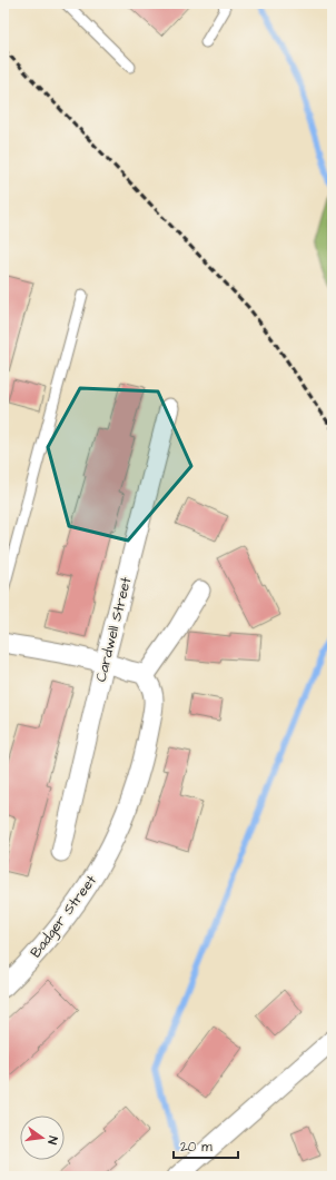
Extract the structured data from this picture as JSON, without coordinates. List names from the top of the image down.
{
  "streets": {
    "street": ["Cardwell Street", "Badger Street"]
  },
  "scale_bar": "20 m",
  "north": "right"
}
